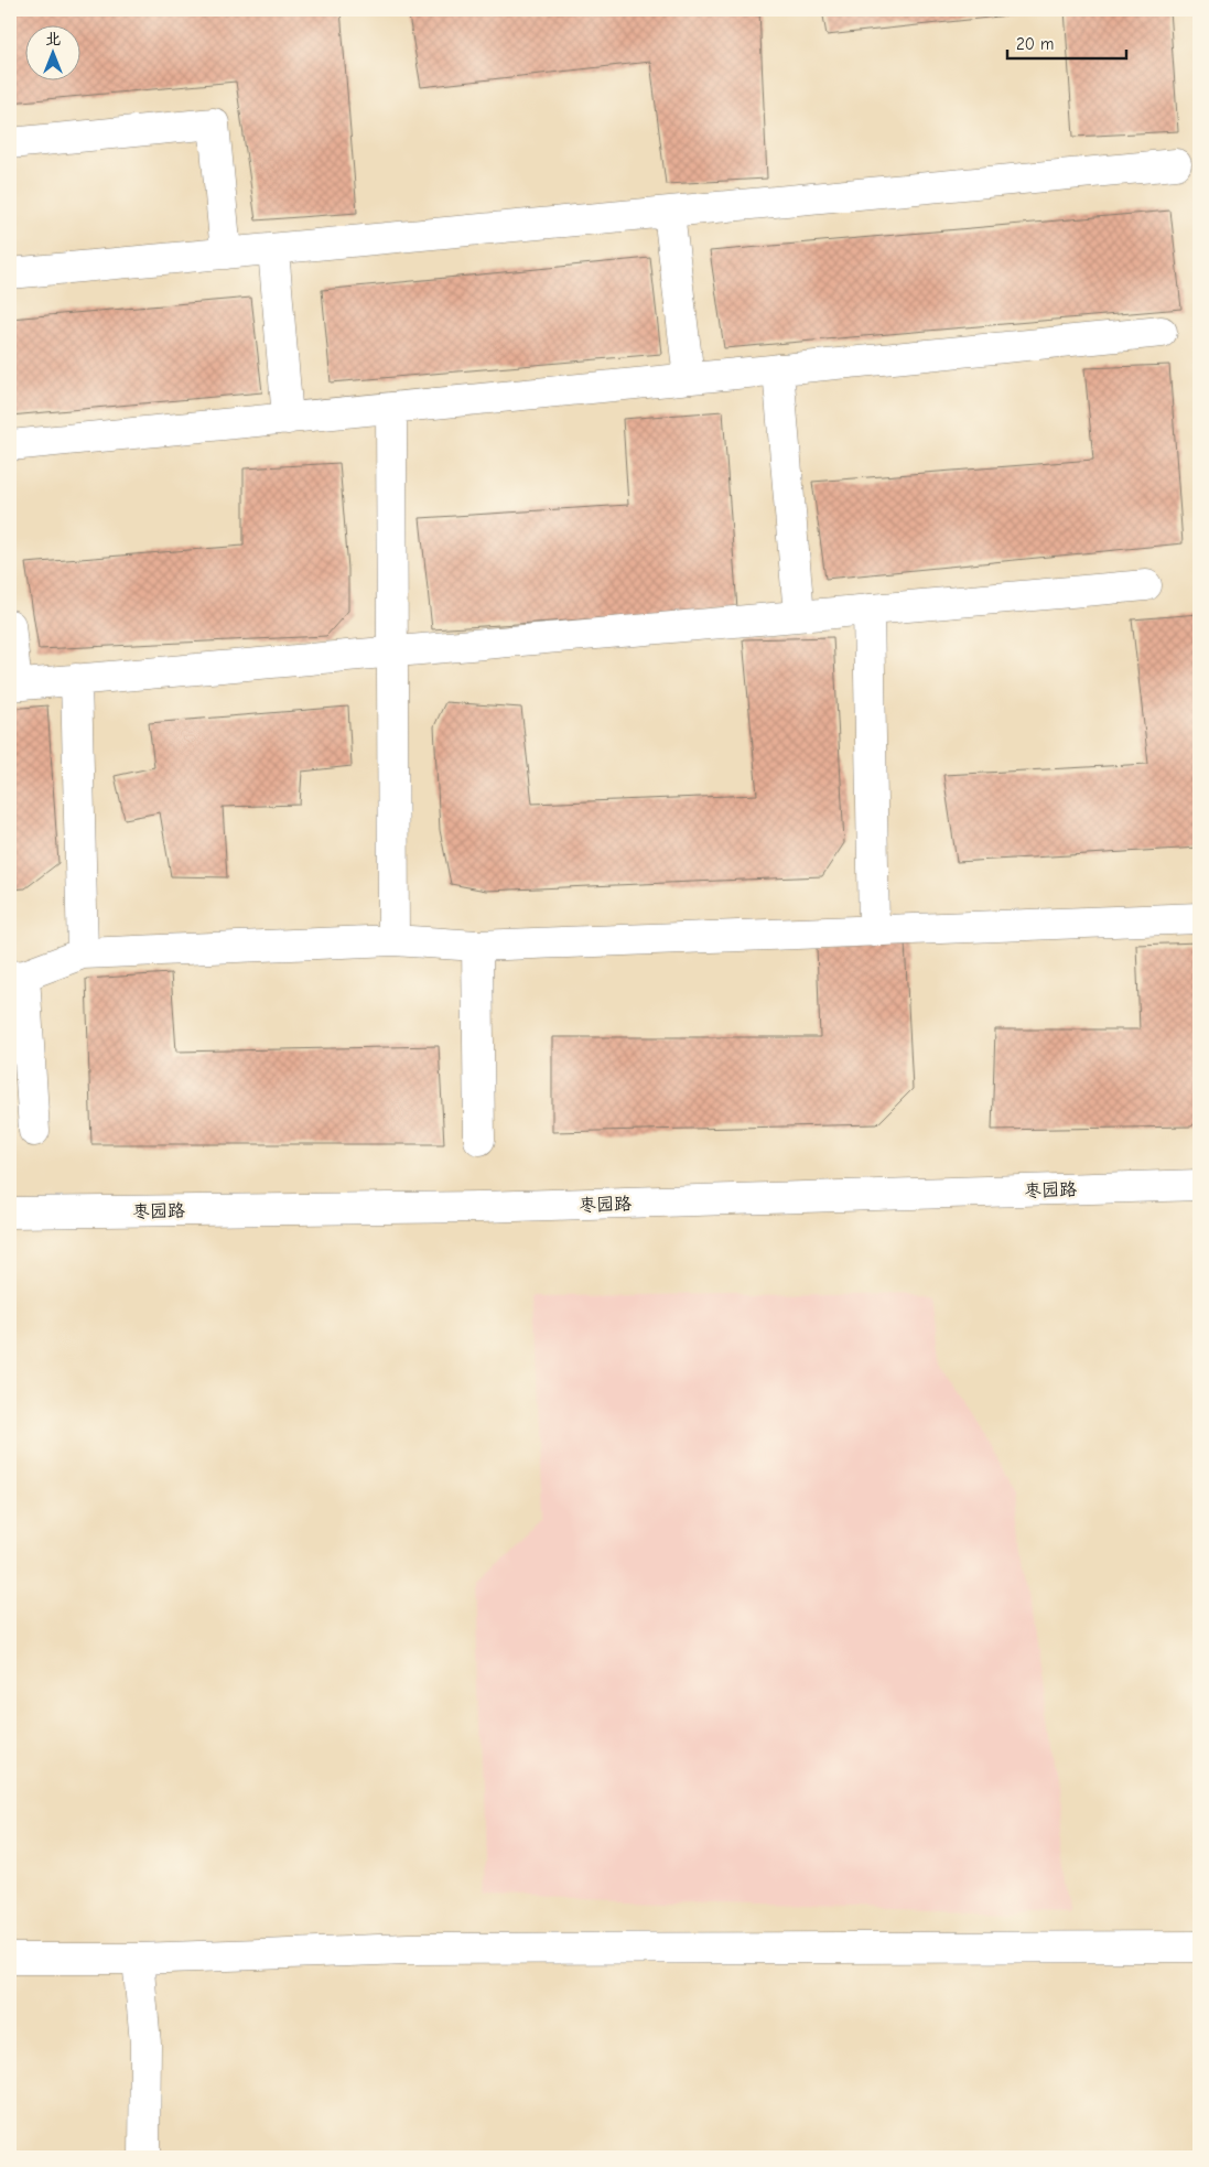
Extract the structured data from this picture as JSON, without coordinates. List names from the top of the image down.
{
  "streets": {
    "street": ["枣园路"]
  },
  "scale_bar": "20 m",
  "north": "top"
}
